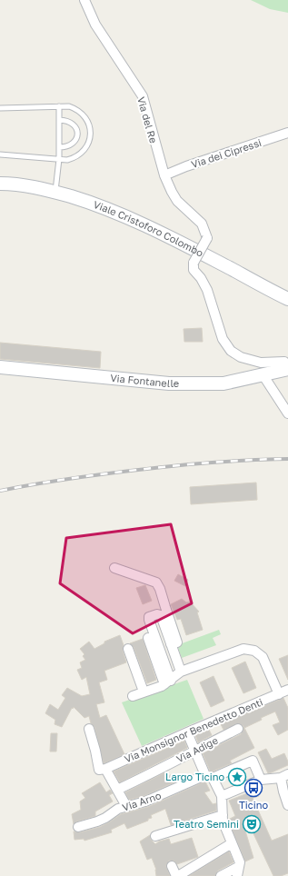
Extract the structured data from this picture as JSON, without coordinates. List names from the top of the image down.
{
  "streets": {
    "main road": ["Viale Cristoforo Colombo", "Via Fontanelle"],
    "street": [
      "Via del Re",
      "Via dei Cipressi",
      "Via Monsignor Benedetto Denti",
      "Via Adige",
      "Via Arno"
    ]
  },
  "crossings": [
    ["Via del Re", "Via dei Cipressi"]
  ],
  "places": {
    "place": ["Largo Ticino"],
    "bus stop": ["Ticino"],
    "theatre": ["Teatro Semini"]
  }
}
